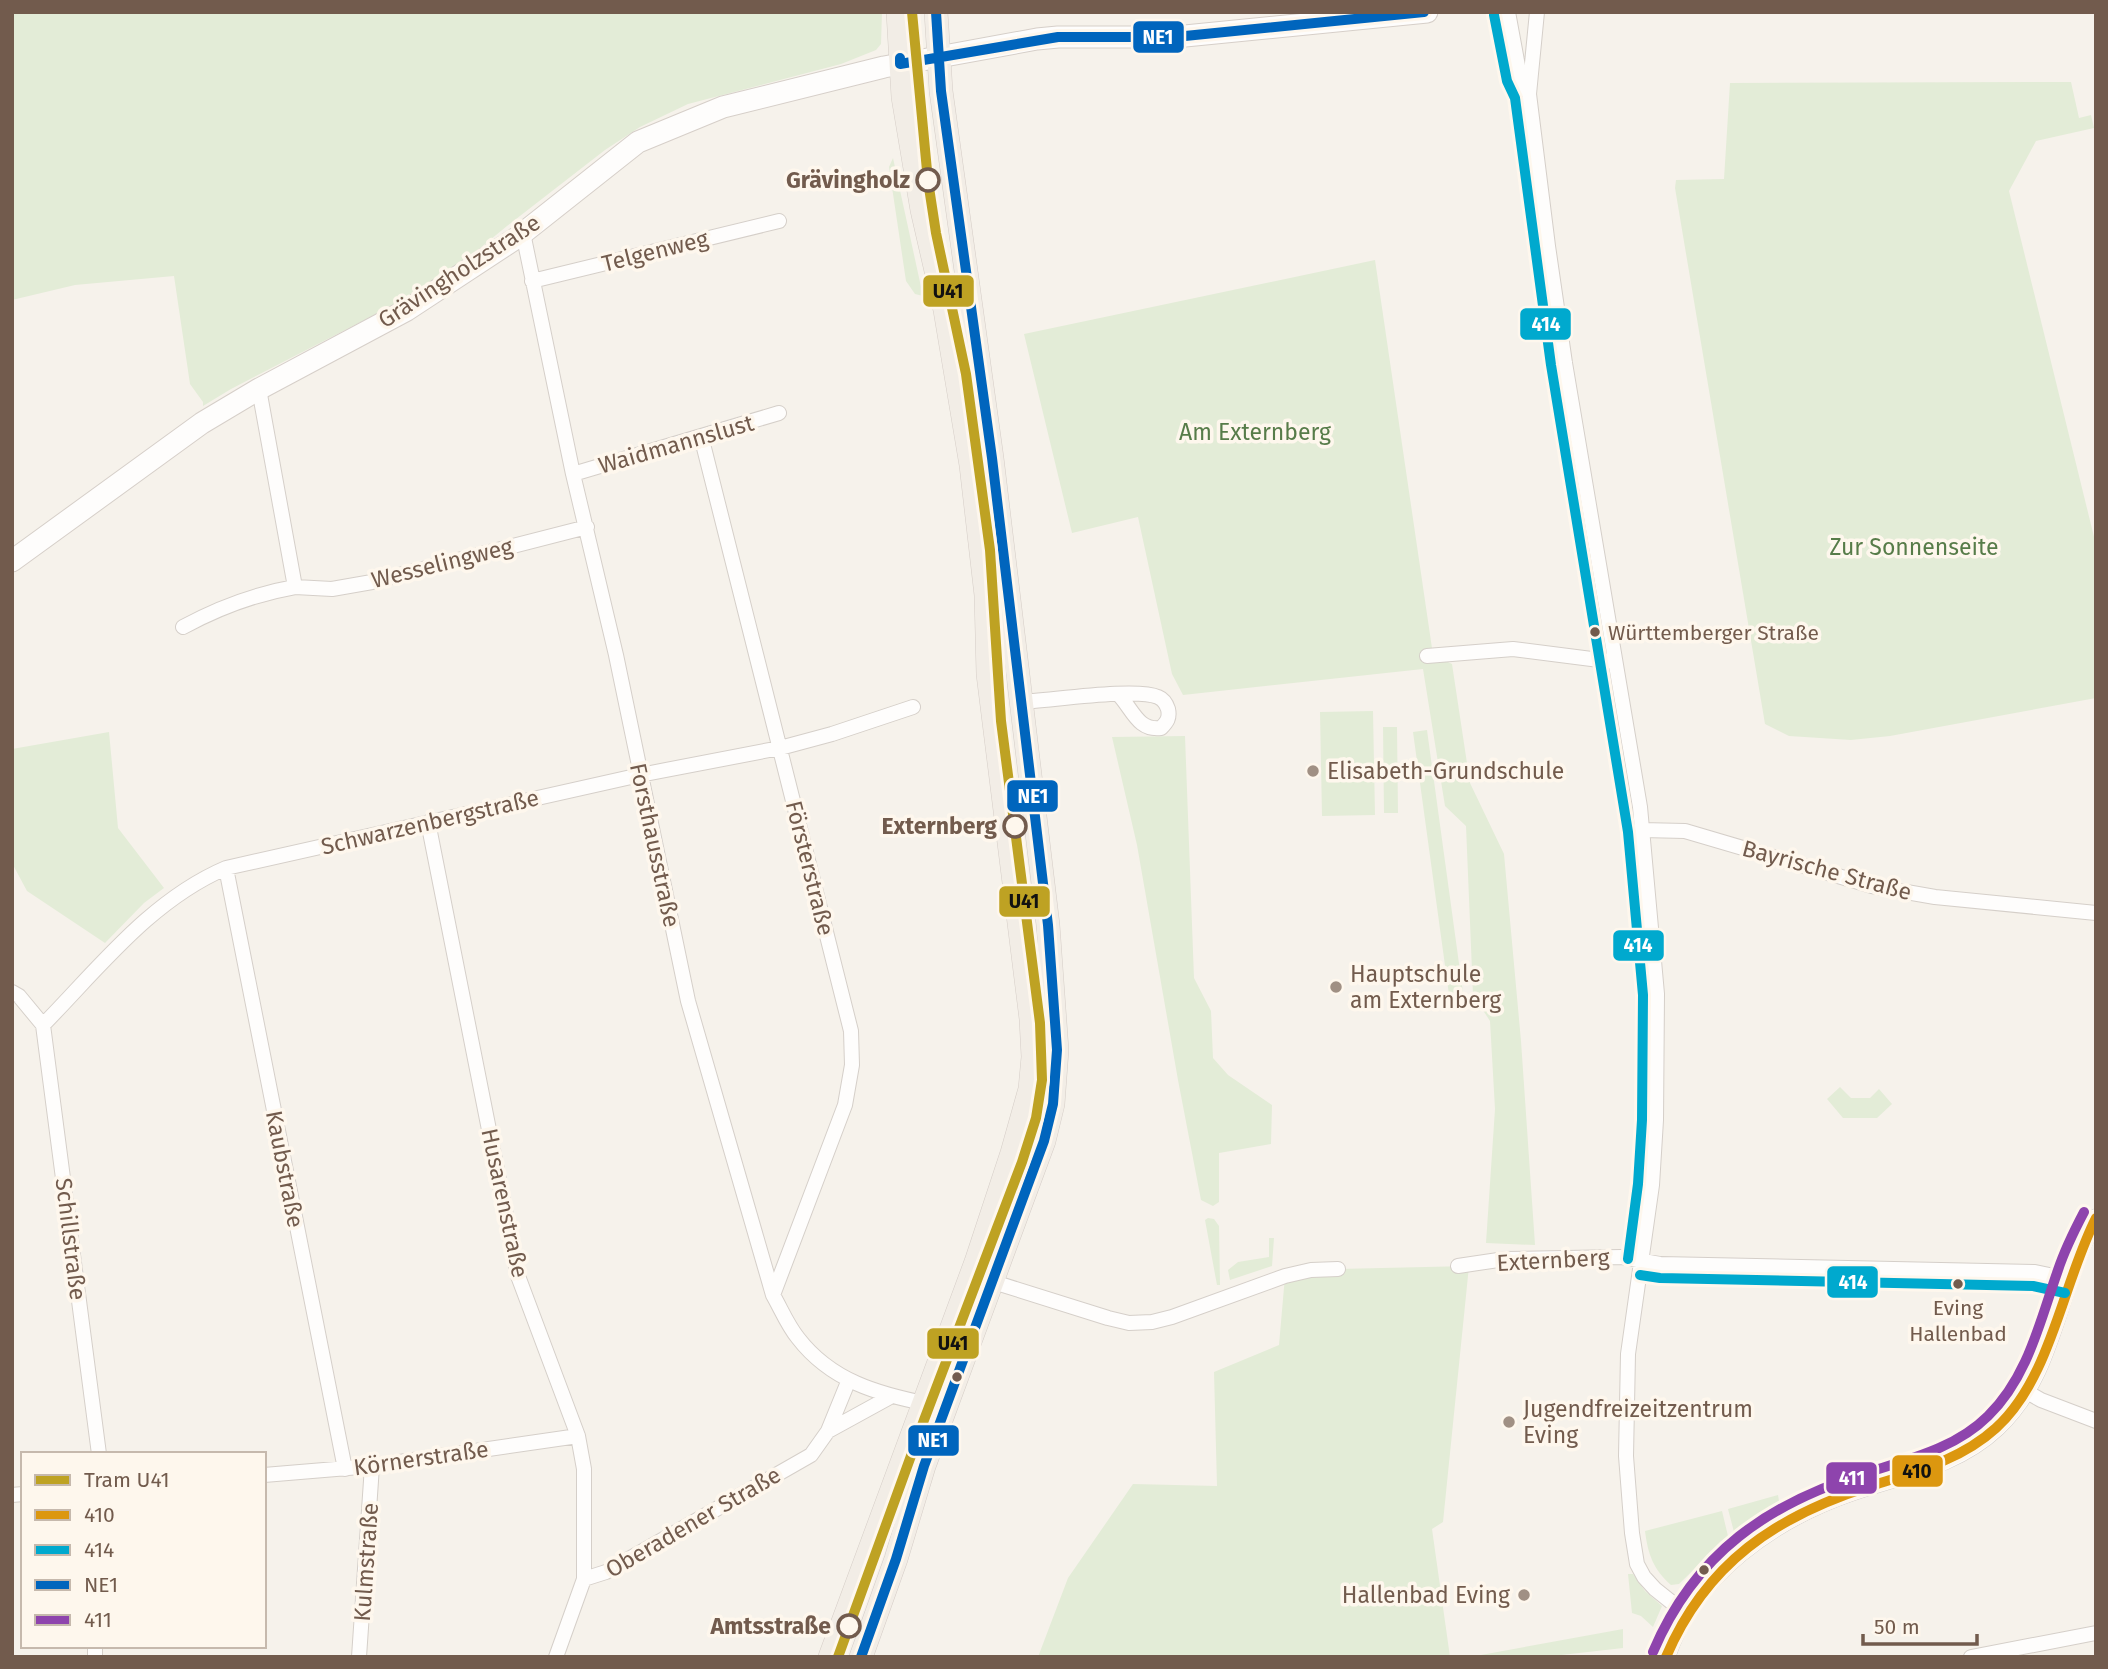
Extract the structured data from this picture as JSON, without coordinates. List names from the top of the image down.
{
  "streets": {
    "main road": ["Grävingholzstraße"],
    "street": [
      "Telgenweg",
      "Waidmannslust",
      "Wesselingweg",
      "Schwarzenbergstraße",
      "Forsthausstraße",
      "Försterstraße",
      "Bayrische Straße",
      "Kaubstraße",
      "Husarenstraße",
      "Schillstraße",
      "Externberg",
      "Körnerstraße",
      "Oberadener Straße",
      "Kulmstraße"
    ]
  },
  "crossings": [
    ["Telgenweg", "Forsthausstraße"],
    ["Grävingholzstraße", "Forsthausstraße"],
    ["Waidmannslust", "Forsthausstraße"],
    ["Waidmannslust", "Försterstraße"],
    ["Wesselingweg", "Forsthausstraße"],
    ["Schwarzenbergstraße", "Forsthausstraße"],
    ["Schwarzenbergstraße", "Försterstraße"],
    ["Schwarzenbergstraße", "Kaubstraße"],
    ["Schwarzenbergstraße", "Husarenstraße"],
    ["Schwarzenbergstraße", "Schillstraße"],
    ["Forsthausstraße", "Försterstraße"],
    ["Forsthausstraße", "Oberadener Straße"],
    ["Kaubstraße", "Körnerstraße"],
    ["Husarenstraße", "Körnerstraße"],
    ["Husarenstraße", "Oberadener Straße"],
    ["Körnerstraße", "Kulmstraße"]
  ],
  "parks": ["Am Externberg", "Zur Sonnenseite"],
  "places": [
    "Grävingholz",
    "Württemberger Straße",
    "Elisabeth-Grundschule",
    "Externberg",
    "Hauptschule am Externberg",
    "Eving Hallenbad",
    "Jugendfreizeitzentrum Eving",
    "Hallenbad Eving",
    "Amtsstraße"
  ],
  "lines": [
    "tram line U41",
    "transit line NE1",
    "transit line 414",
    "transit line 411",
    "transit line 410"
  ],
  "legend": [
    "Tram U41",
    "410",
    "414",
    "NE1",
    "411"
  ],
  "scale_bar": "50 m"
}
